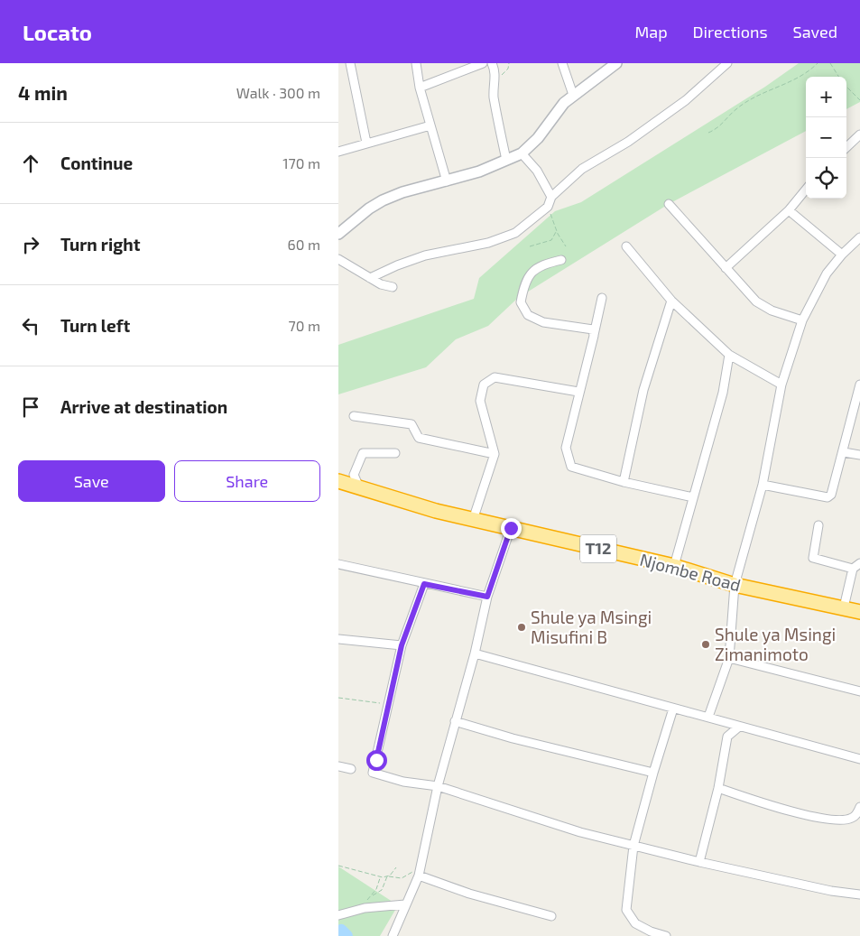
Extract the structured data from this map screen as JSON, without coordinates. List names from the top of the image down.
{
  "streets": {
    "highway": ["T12", "Njombe Road"]
  },
  "places": ["Shule ya Msingi Misufini B", "Shule ya Msingi Zimanimoto"],
  "page": {
    "header": "Locato",
    "nav": ["Map", "Directions", "Saved"],
    "heading": ["4 min", "Walk · 300 m"],
    "map_buttons": ["+", "−"],
    "list": [
      ["Continue", "170 m"],
      ["Turn right", "60 m"],
      ["Turn left", "70 m"],
      "Arrive at destination"
    ],
    "buttons": ["Save", "Share"]
  }
}
